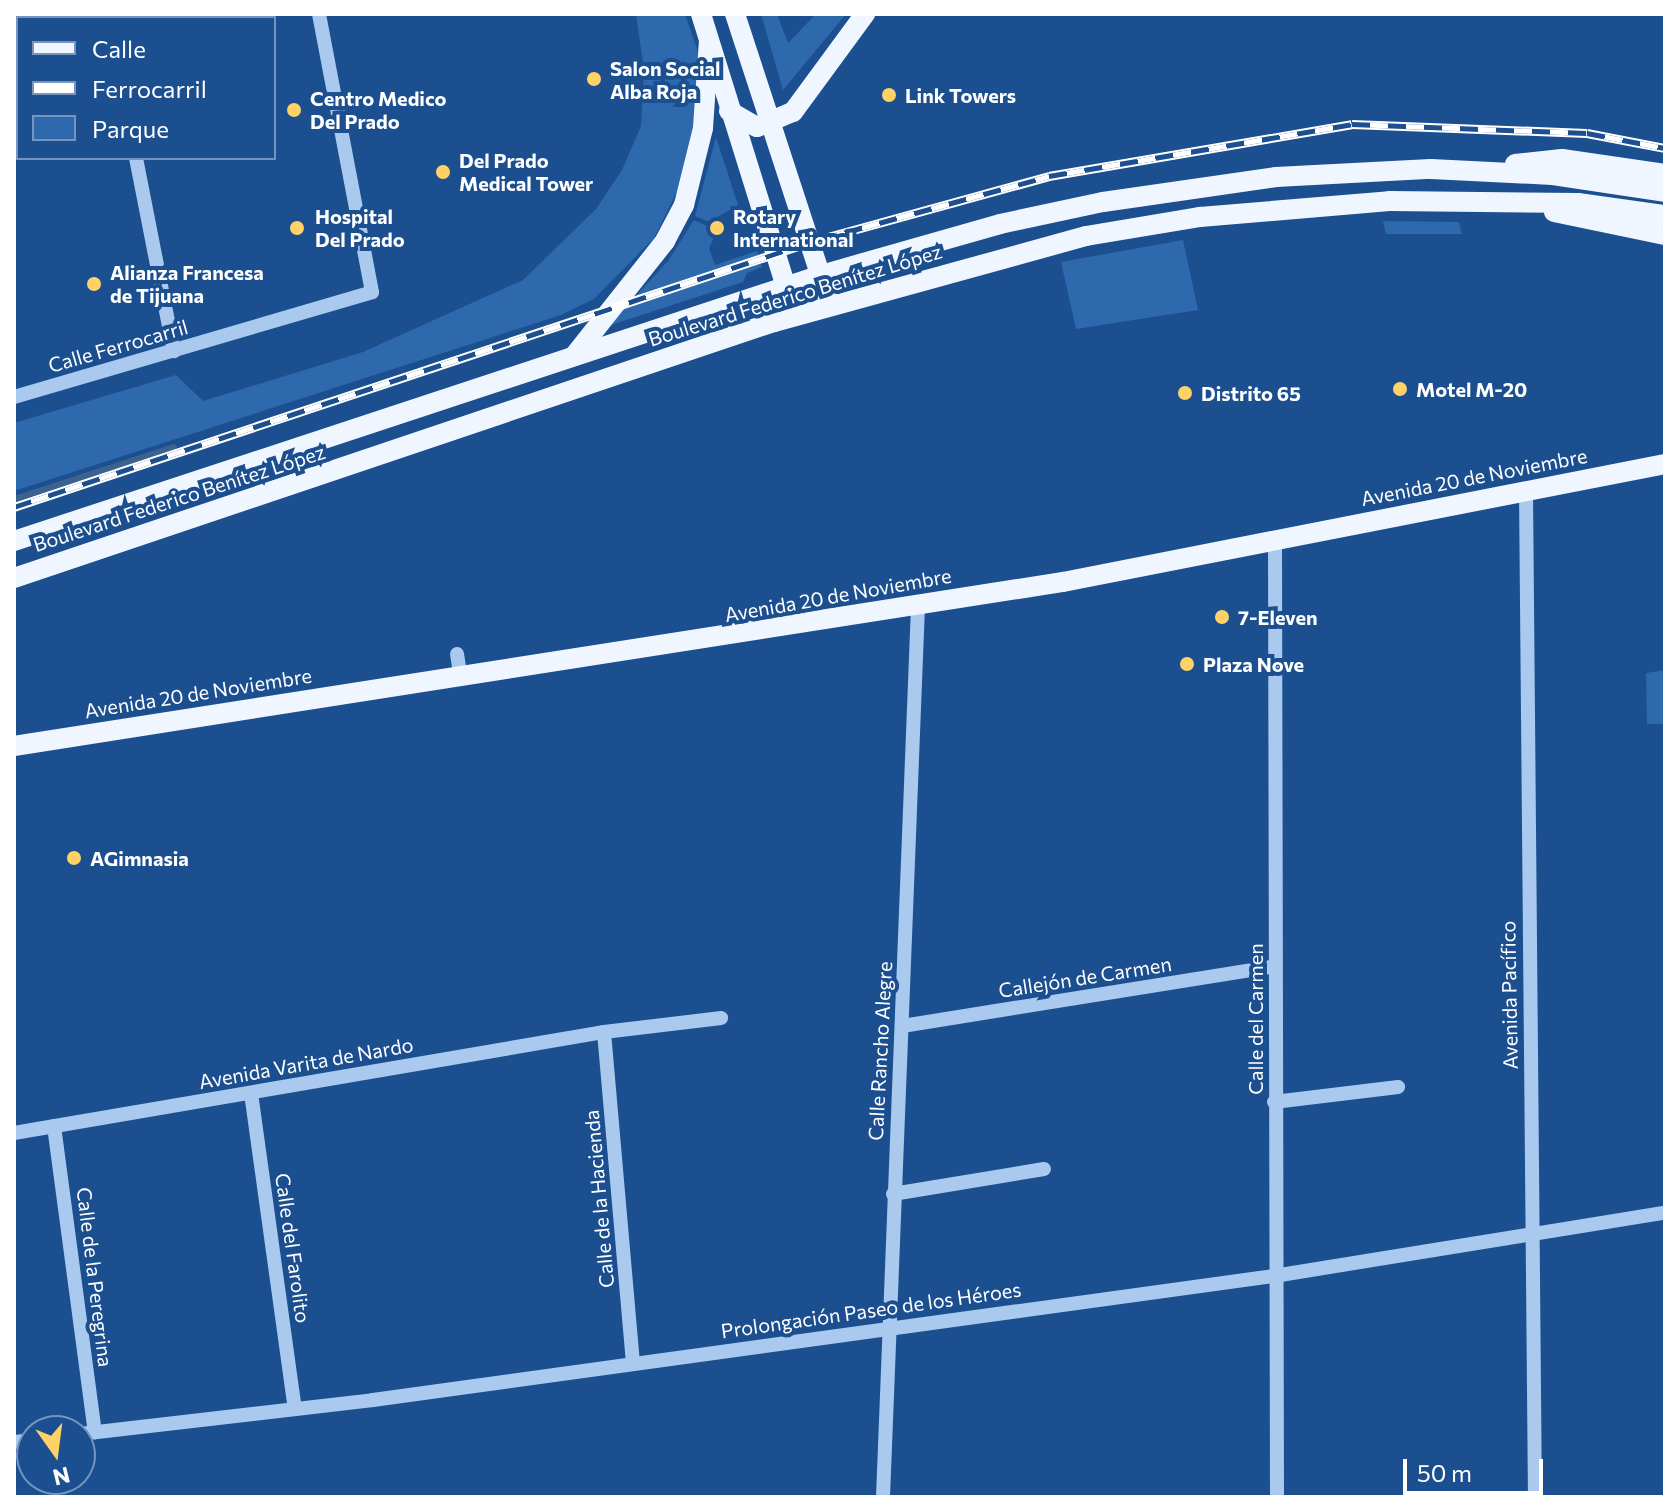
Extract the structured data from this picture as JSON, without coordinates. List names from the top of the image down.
{
  "streets": {
    "main road": ["Boulevard Federico Benítez López", "Avenida 20 de Noviembre"],
    "street": [
      "Calle Ferrocarril",
      "Callejón de Carmen",
      "Avenida Pacífico",
      "Calle del Carmen",
      "Calle Rancho Alegre",
      "Avenida Varita de Nardo",
      "Calle de la Hacienda",
      "Calle del Farolito",
      "Calle de la Peregrina",
      "Prolongación Paseo de los Héroes"
    ]
  },
  "crossings": [
    ["Avenida 20 de Noviembre", "Avenida Pacífico"],
    ["Avenida 20 de Noviembre", "Calle del Carmen"],
    ["Avenida 20 de Noviembre", "Calle Rancho Alegre"],
    ["Callejón de Carmen", "Calle del Carmen"],
    ["Callejón de Carmen", "Calle Rancho Alegre"],
    ["Avenida Pacífico", "Prolongación Paseo de los Héroes"],
    ["Calle del Carmen", "Prolongación Paseo de los Héroes"],
    ["Calle Rancho Alegre", "Prolongación Paseo de los Héroes"],
    ["Avenida Varita de Nardo", "Calle de la Hacienda"],
    ["Avenida Varita de Nardo", "Calle del Farolito"],
    ["Avenida Varita de Nardo", "Calle de la Peregrina"],
    ["Calle de la Hacienda", "Prolongación Paseo de los Héroes"],
    ["Calle del Farolito", "Prolongación Paseo de los Héroes"]
  ],
  "places": [
    "Salon Social Alba Roja",
    "Link Towers",
    "Centro Medico Del Prado",
    "Del Prado Medical Tower",
    "Hospital Del Prado",
    "Rotary International",
    "Alianza Francesa de Tijuana",
    "Motel M-20",
    "Distrito 65",
    "7-Eleven",
    "Plaza Nove",
    "AGimnasia"
  ],
  "legend": ["Calle", "Ferrocarril", "Parque"],
  "scale_bar": "50 m",
  "north": "bottom"
}
